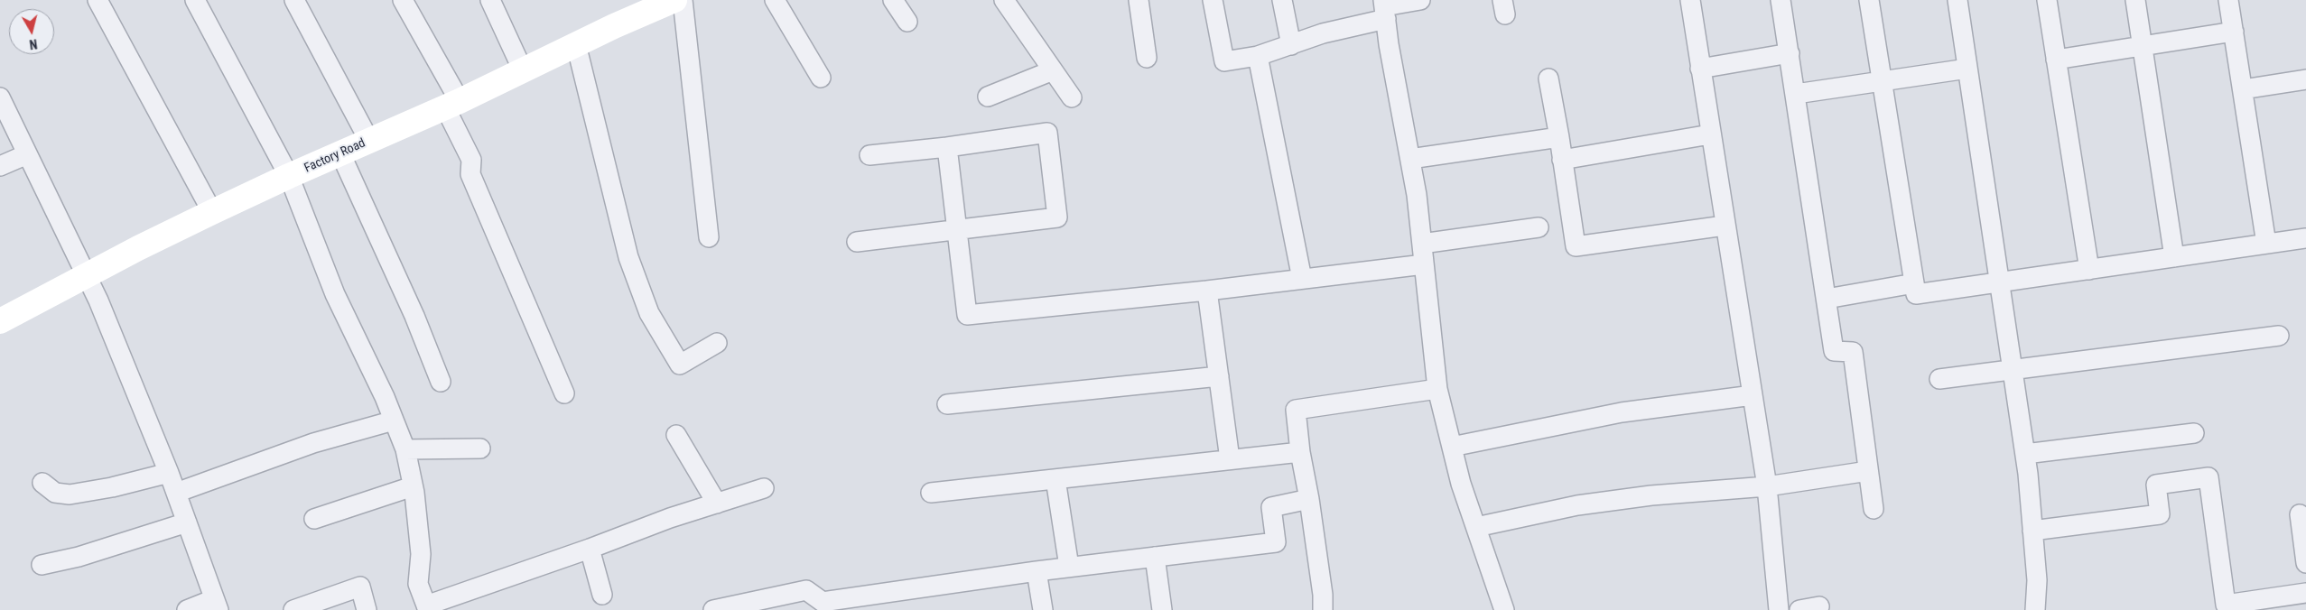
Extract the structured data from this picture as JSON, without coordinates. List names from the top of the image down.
{
  "streets": {
    "main road": ["Factory Road"]
  },
  "north": "bottom"
}
